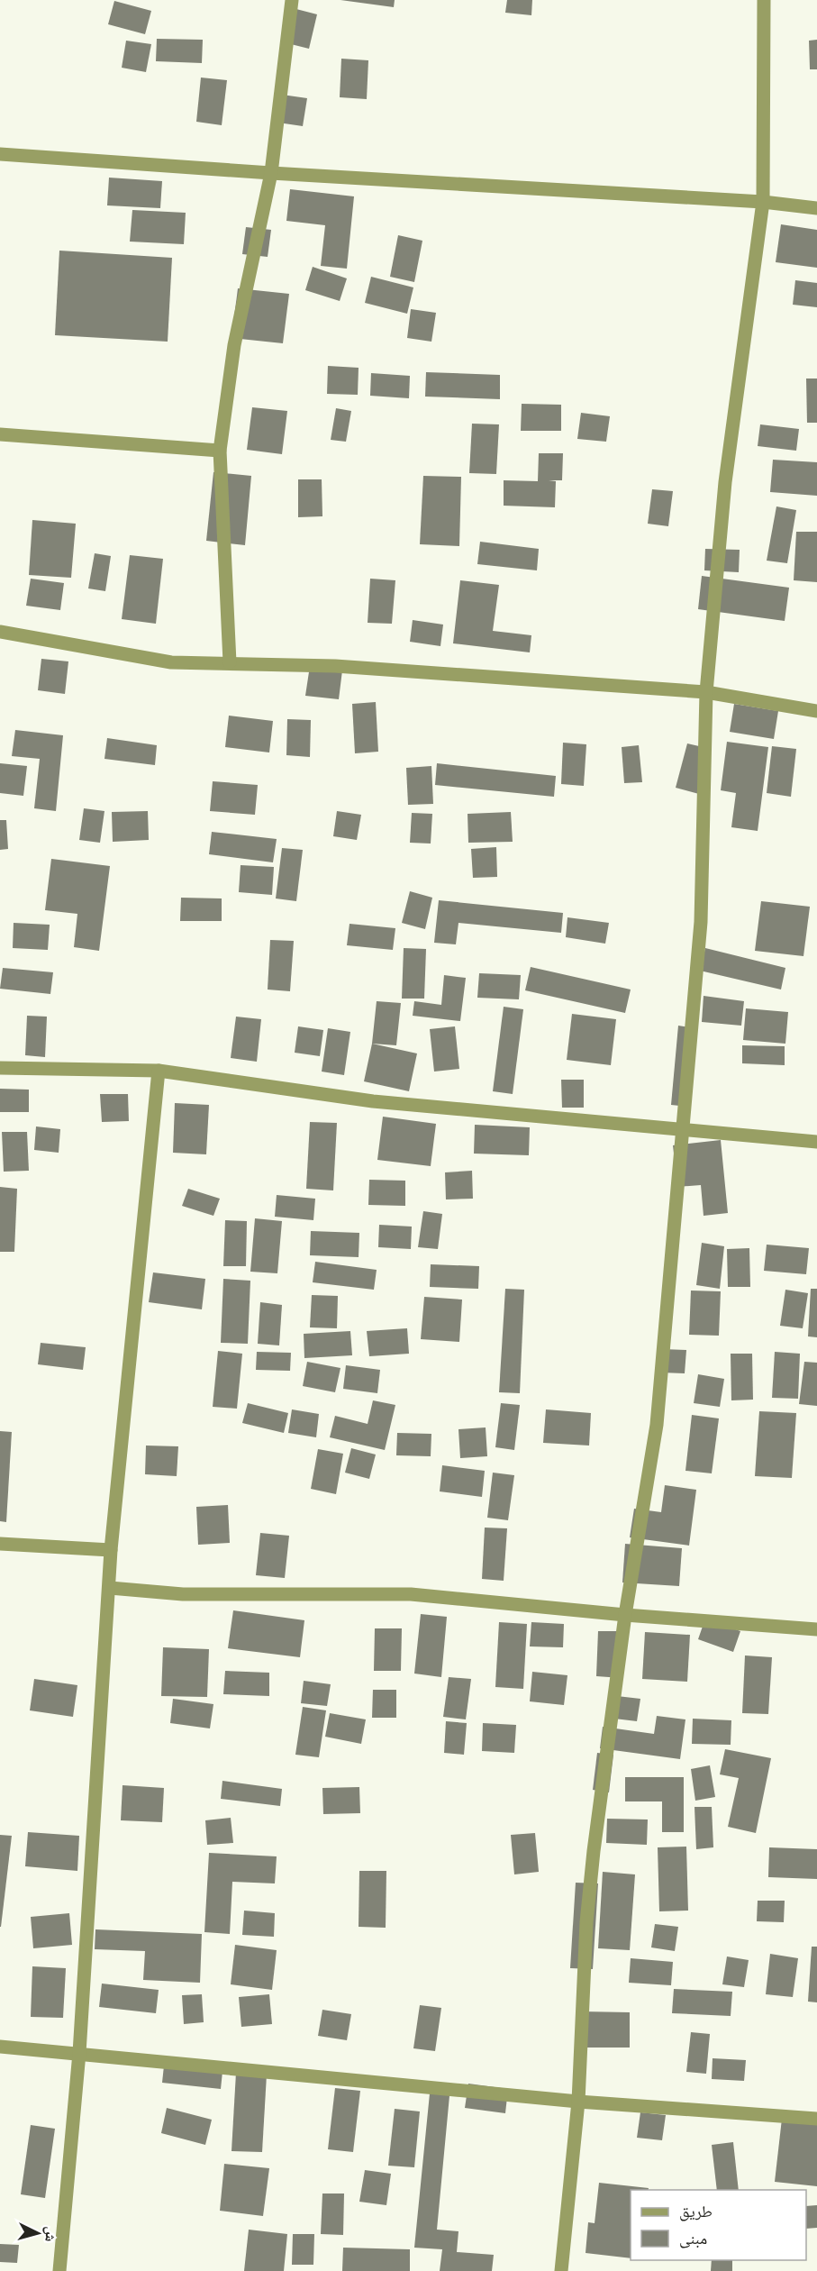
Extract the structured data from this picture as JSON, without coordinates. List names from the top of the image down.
{
  "legend": ["طريق", "مبنى"],
  "north": "right"
}
